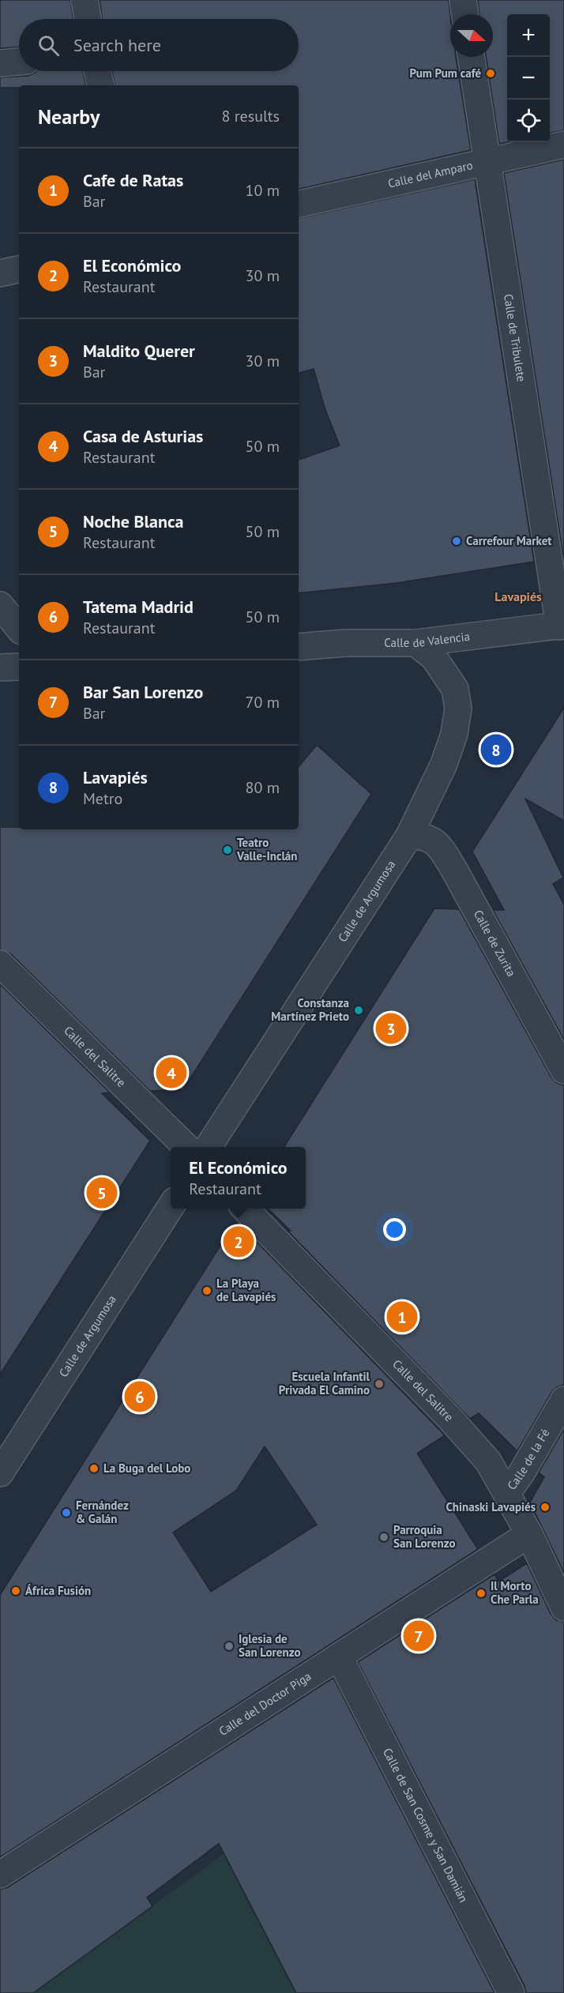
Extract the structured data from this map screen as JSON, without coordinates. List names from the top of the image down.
{
  "streets": {
    "street": [
      "Calle del Amparo",
      "Calle de Tribulete",
      "Calle de Valencia",
      "Calle de Argumosa",
      "Calle de Zurita",
      "Calle del Salitre",
      "Calle de la Fé",
      "Calle del Doctor Piga",
      "Calle de San Cosme y San Damián"
    ]
  },
  "crossings": [
    ["Calle del Amparo", "Calle de Tribulete"],
    ["Calle de Tribulete", "Calle de Valencia"],
    ["Calle de Valencia", "Calle de Argumosa"],
    ["Calle de Argumosa", "Calle de Zurita"],
    ["Calle del Salitre", "Calle de la Fé"],
    ["Calle del Salitre", "Calle del Doctor Piga"],
    ["Calle del Doctor Piga", "Calle de San Cosme y San Damián"]
  ],
  "districts": ["Lavapiés"],
  "places": [
    "Pum Pum café",
    "Carrefour Market",
    "Teatro Valle-Inclán",
    "Constanza Martínez Prieto",
    "La Playa de Lavapiés",
    "Escuela Infantil Privada El Camino",
    "La Buga del Lobo",
    "Chinaski Lavapiés",
    "Fernández & Galán",
    "Parroquia San Lorenzo",
    "África Fusión",
    "Il Morto Che Parla",
    "Iglesia de San Lorenzo"
  ],
  "north": "right",
  "page": {
    "map_buttons": ["+", "−"],
    "search": "Search here",
    "heading": ["Nearby", "8 results"],
    "list": [
      {
        "mark": "1",
        "name": "Cafe de Ratas",
        "note": "Bar",
        "value": "10 m"
      },
      {
        "mark": "2",
        "name": "El Económico",
        "note": "Restaurant",
        "value": "30 m"
      },
      {
        "mark": "3",
        "name": "Maldito Querer",
        "note": "Bar",
        "value": "30 m"
      },
      {
        "mark": "4",
        "name": "Casa de Asturias",
        "note": "Restaurant",
        "value": "50 m"
      },
      {
        "mark": "5",
        "name": "Noche Blanca",
        "note": "Restaurant",
        "value": "50 m"
      },
      {
        "mark": "6",
        "name": "Tatema Madrid",
        "note": "Restaurant",
        "value": "50 m"
      },
      {
        "mark": "7",
        "name": "Bar San Lorenzo",
        "note": "Bar",
        "value": "70 m"
      },
      {
        "mark": "8",
        "name": "Lavapiés",
        "note": "Metro",
        "value": "80 m"
      }
    ],
    "pins": [
      "8",
      "3",
      "4",
      "5",
      "2",
      "1",
      "6",
      "7"
    ],
    "popup": ["El Económico", "Restaurant"]
  }
}
